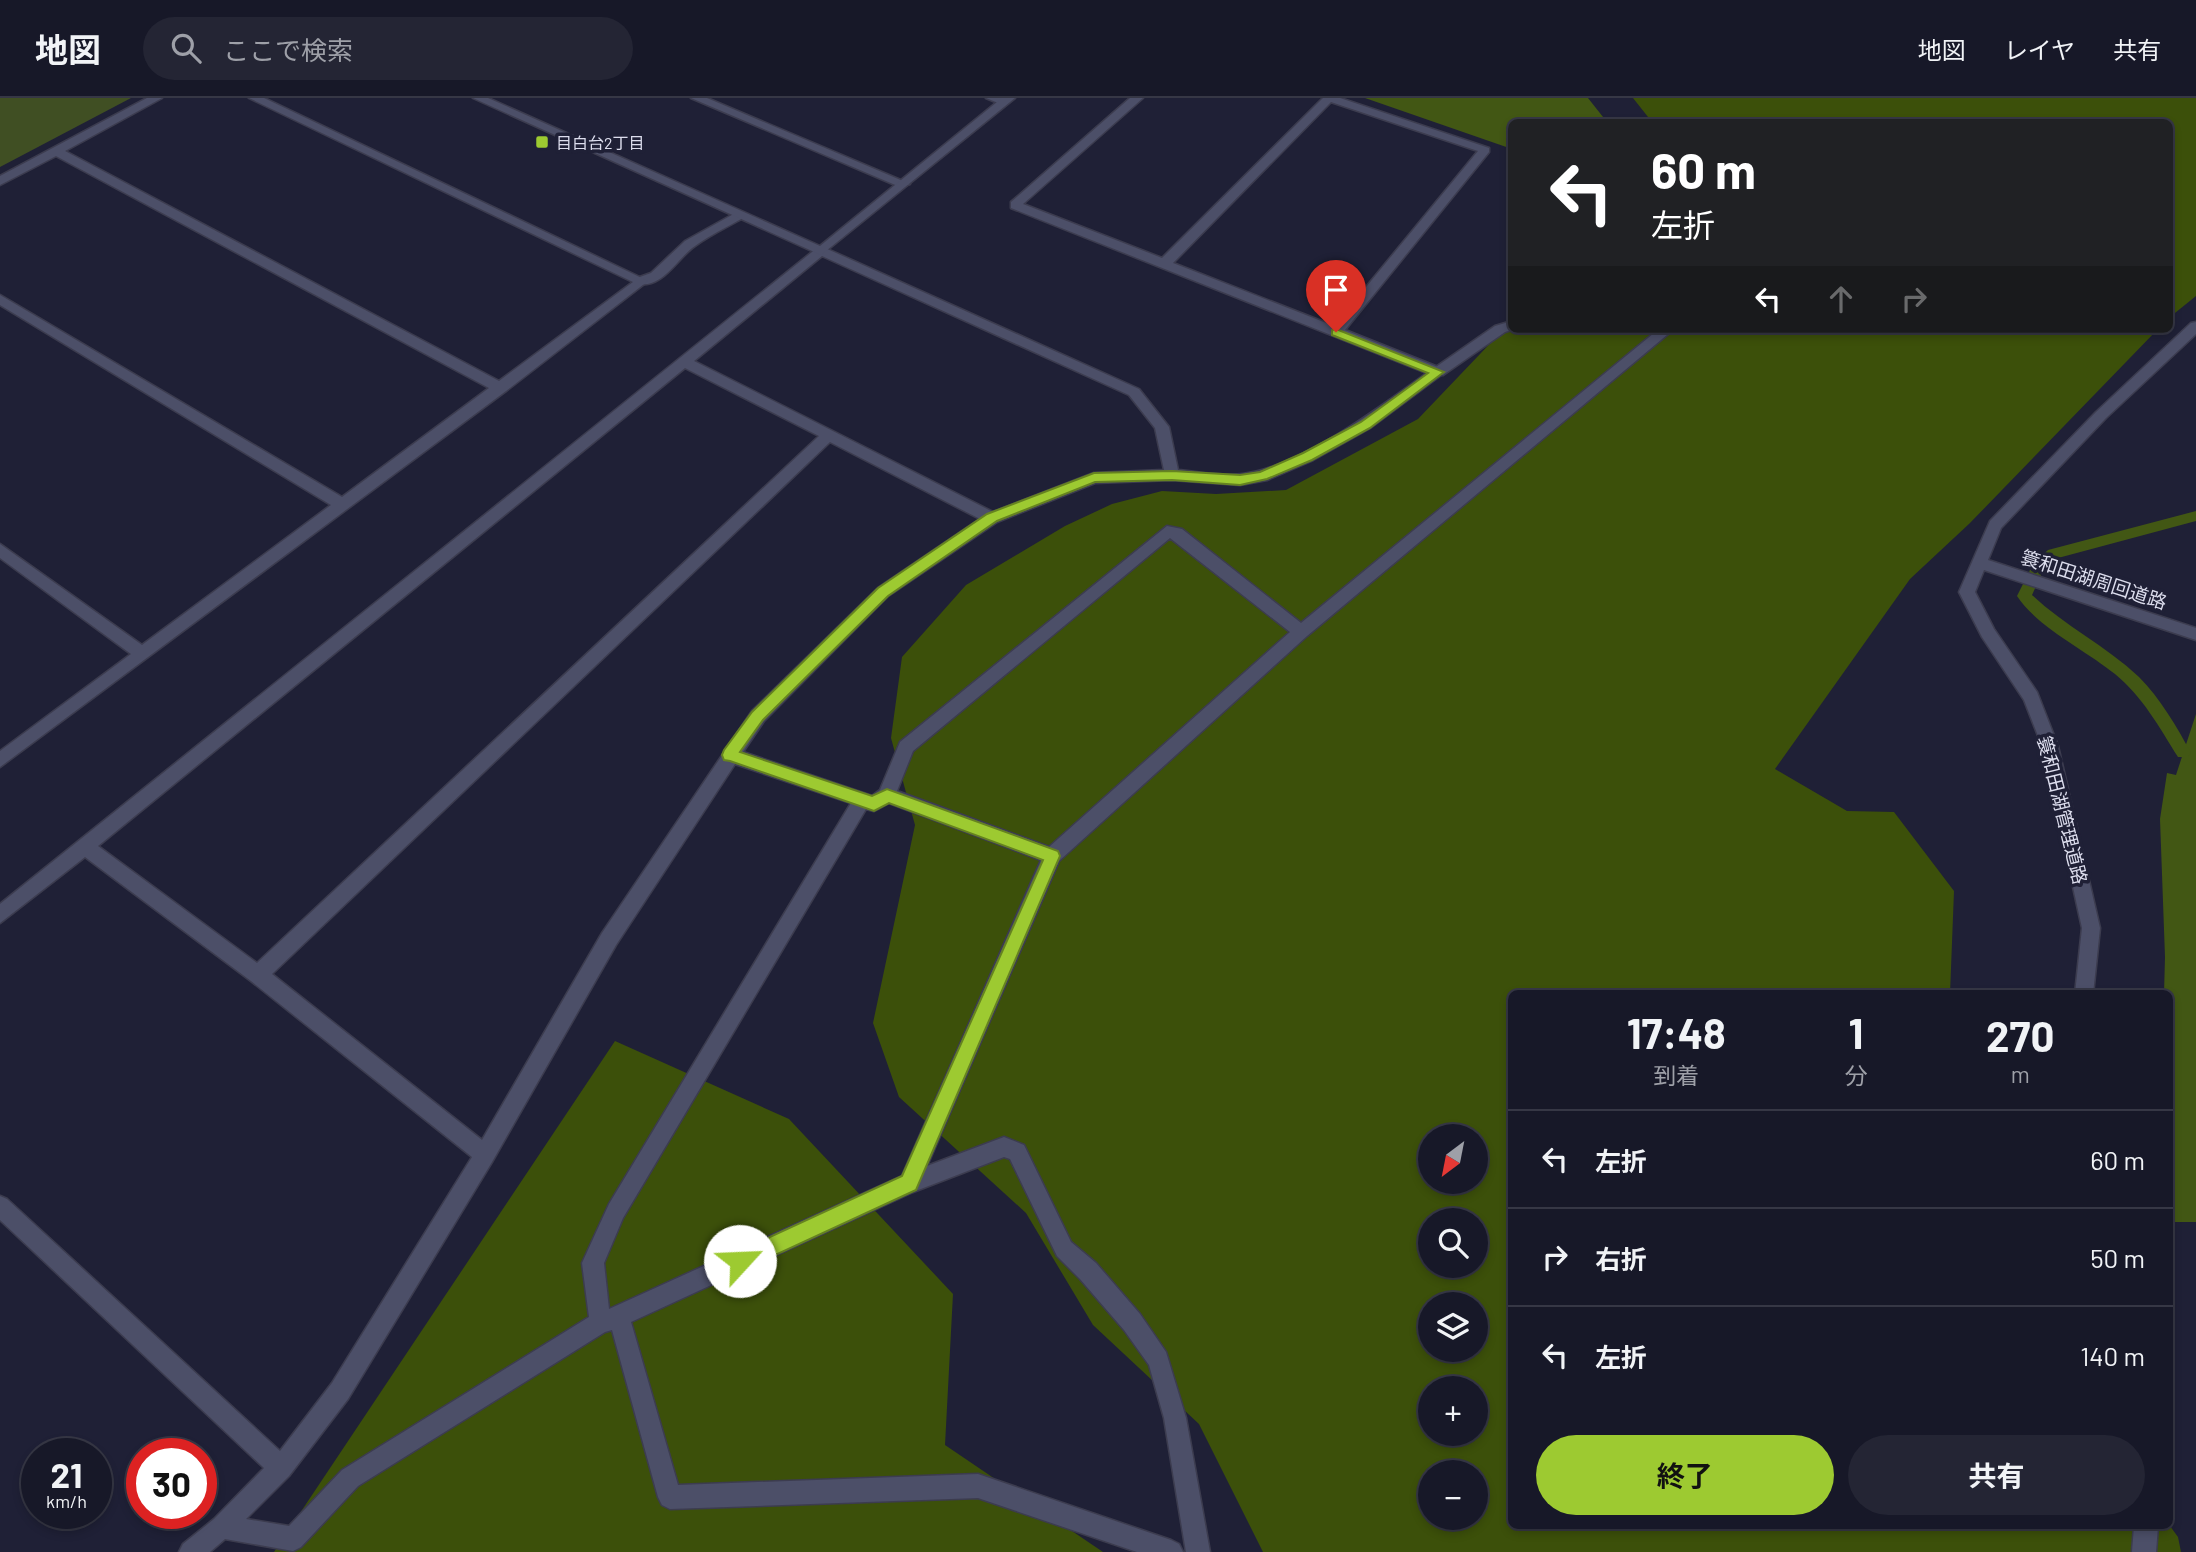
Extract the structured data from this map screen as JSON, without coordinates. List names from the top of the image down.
{
  "streets": {
    "street": ["簑和田湖周回道路", "簑和田湖管理道路"]
  },
  "crossings": [
    ["簑和田湖周回道路", "簑和田湖管理道路"]
  ],
  "places": {
    "transit": ["目白台2丁目"]
  },
  "north": "bottom left",
  "page": {
    "header": "地図",
    "search": "ここで検索",
    "nav": ["地図", "レイヤ", "共有"],
    "turn": ["60 m", "左折"],
    "eta": [
      "17:48",
      "到着",
      "1",
      "分",
      "270",
      "m"
    ],
    "list": [
      {
        "name": "左折",
        "value": "60 m"
      },
      {
        "name": "右折",
        "value": "50 m"
      },
      {
        "name": "左折",
        "value": "140 m"
      }
    ],
    "map_buttons": ["+", "−"],
    "buttons": ["終了", "共有"],
    "speed": "21 km/h",
    "limit": "30"
  }
}
